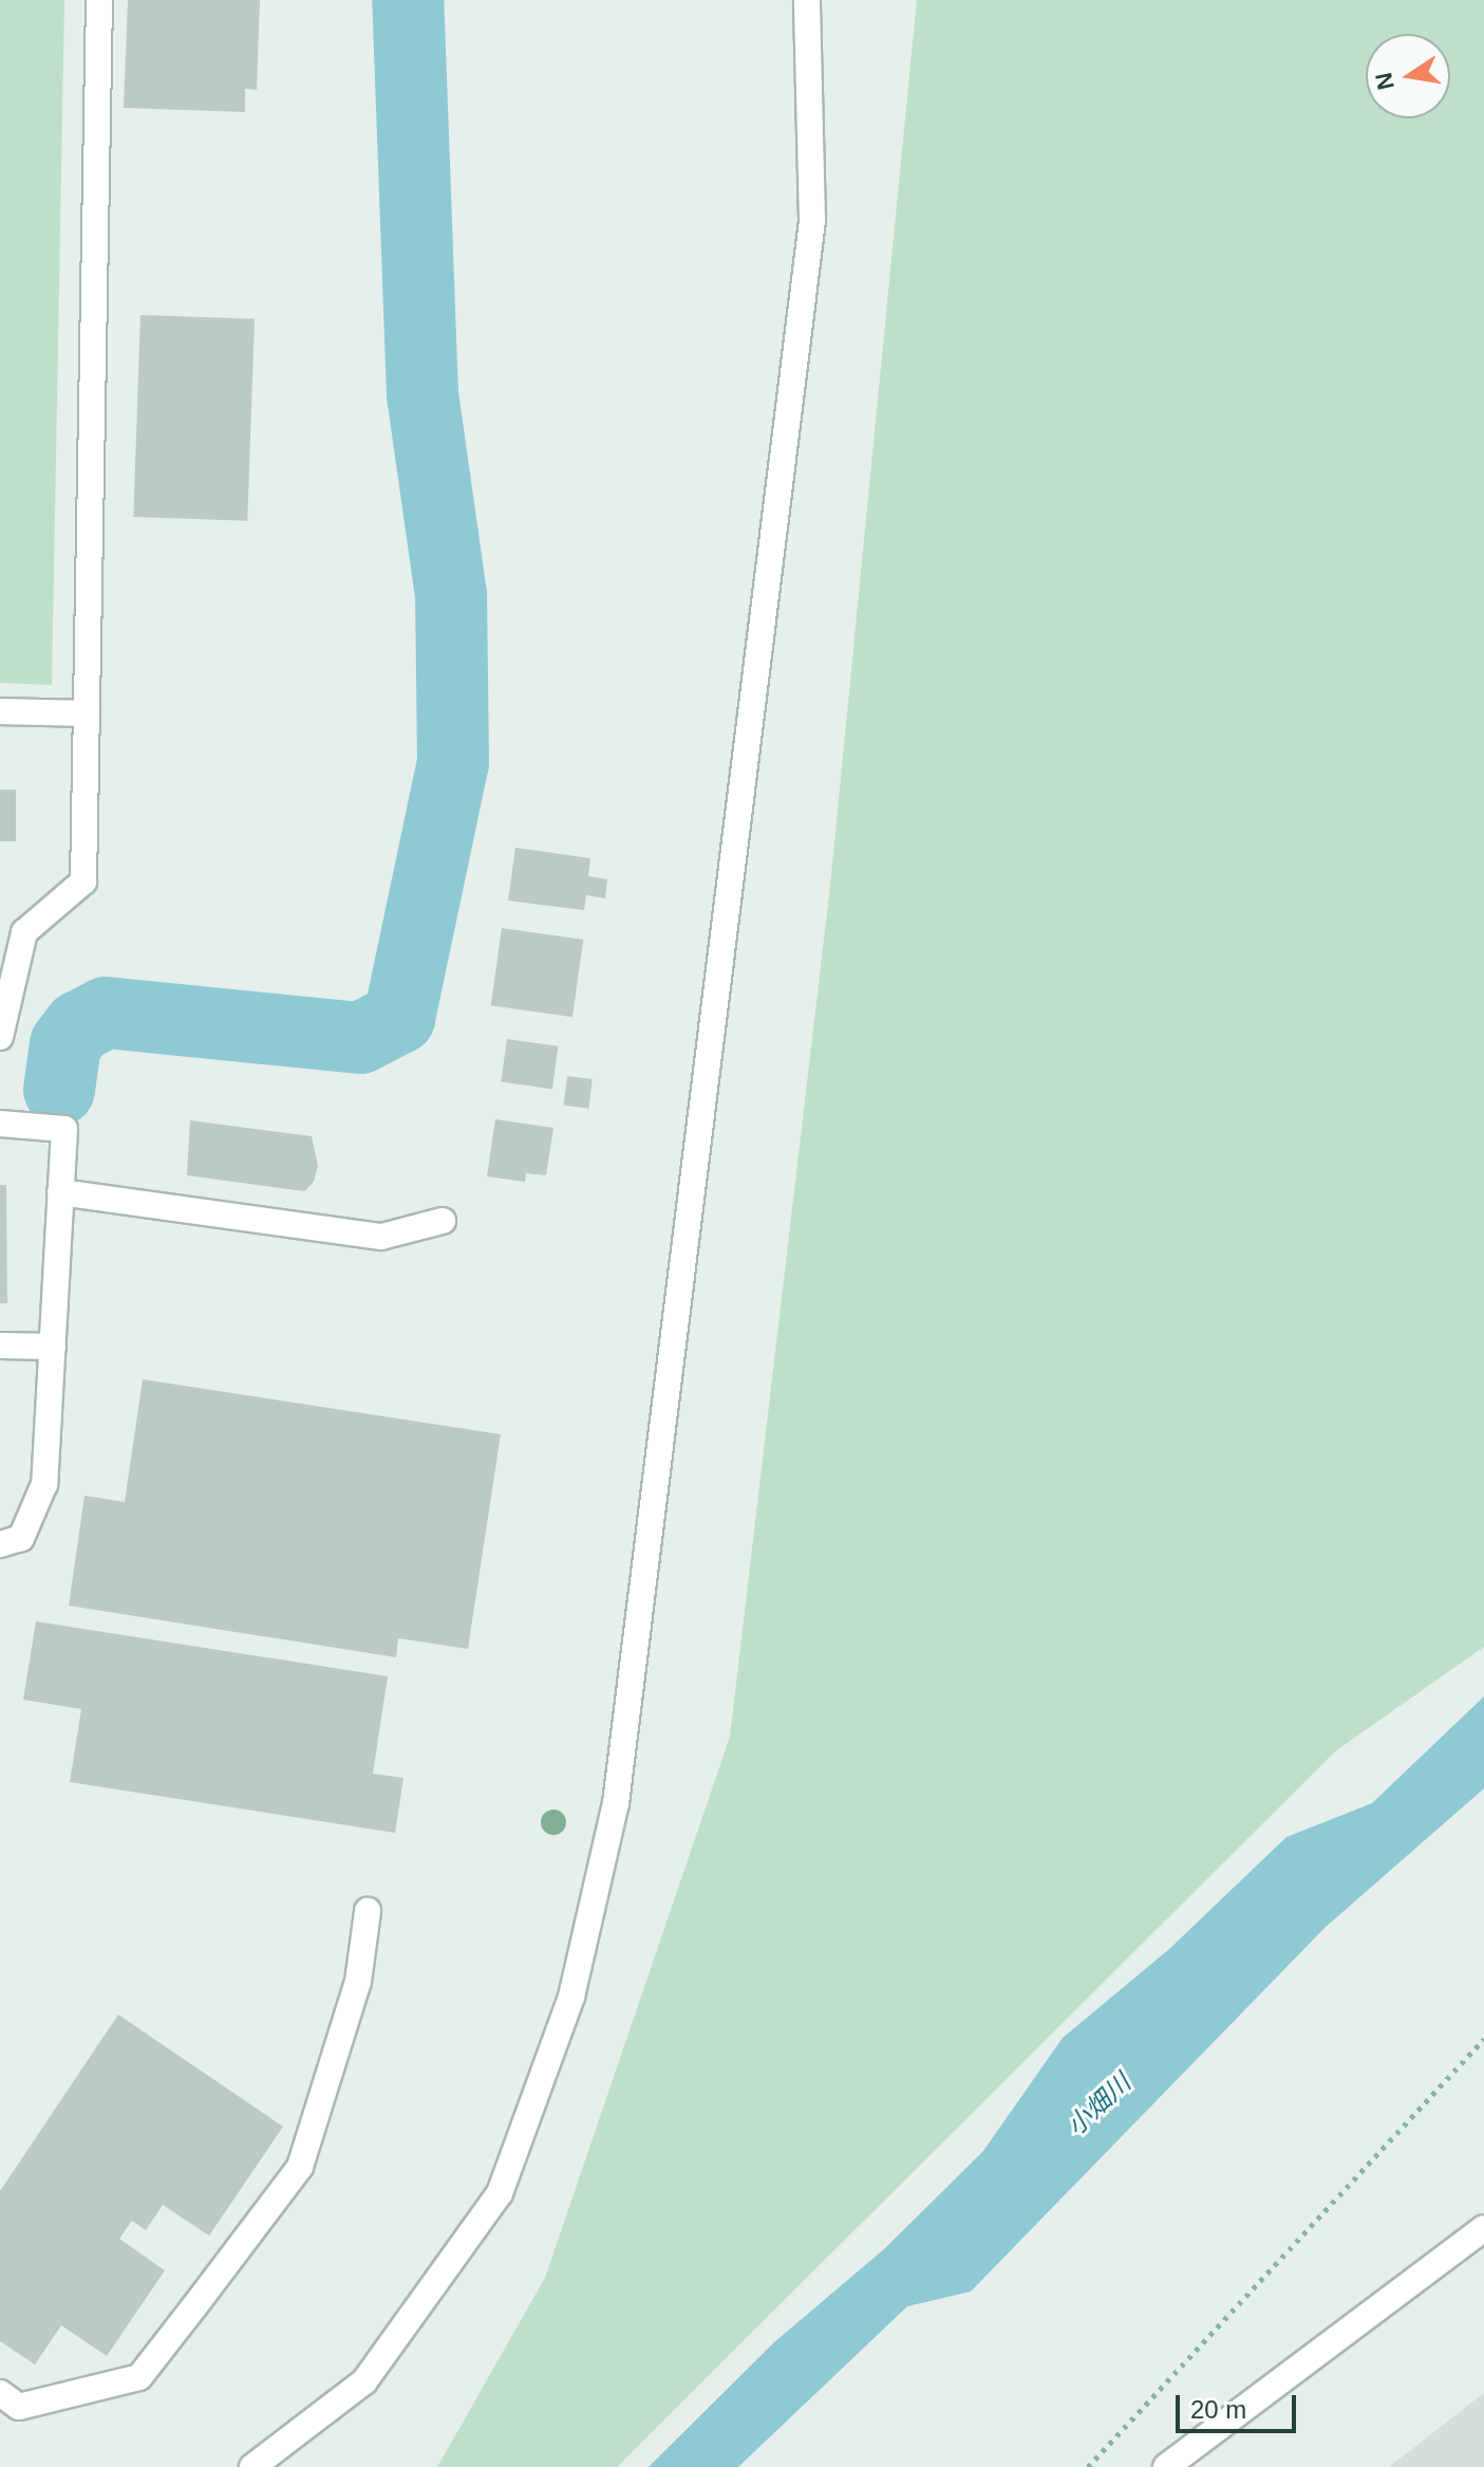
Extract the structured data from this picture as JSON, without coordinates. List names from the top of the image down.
{
  "water": ["小畑川"],
  "scale_bar": "20 m",
  "north": "left"
}
